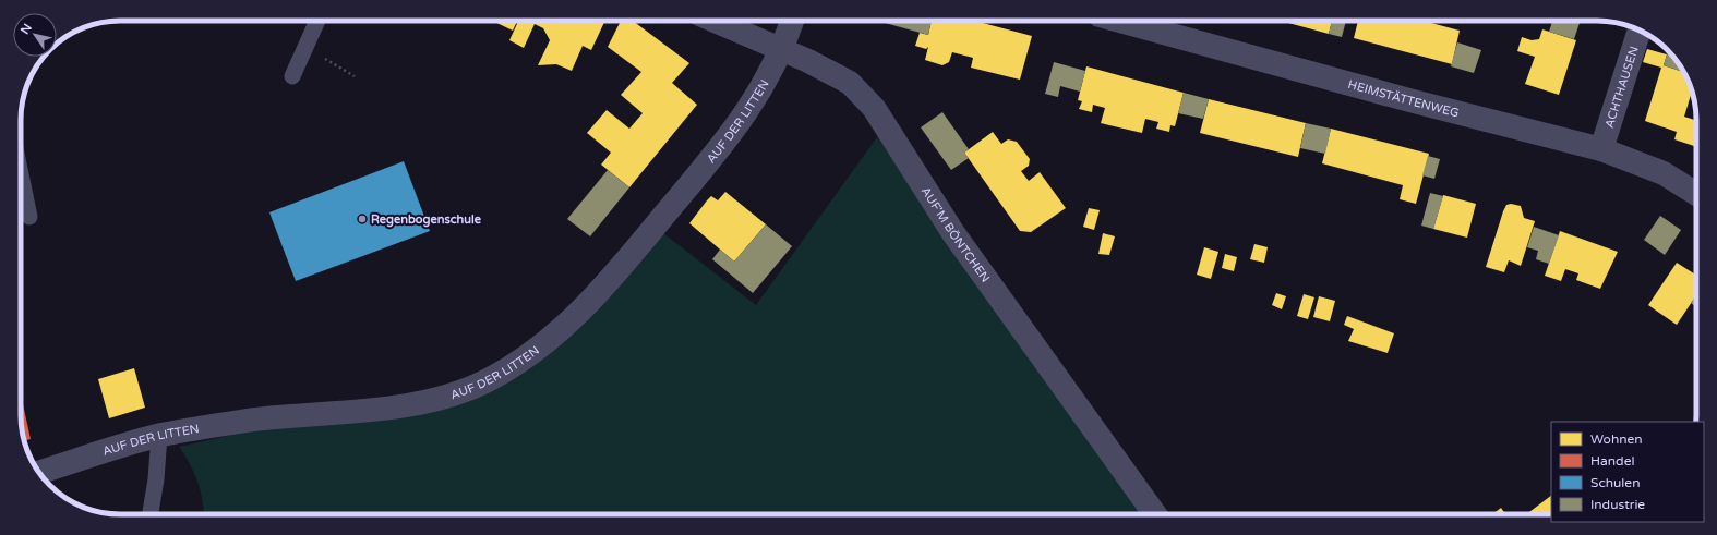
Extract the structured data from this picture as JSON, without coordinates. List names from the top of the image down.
{
  "streets": {
    "street": [
      "ACHTHAUSEN",
      "HEIMSTÄTTENWEG",
      "AUF DER LITTEN",
      "AUF'M BÖNTCHEN"
    ]
  },
  "crossings": [
    ["ACHTHAUSEN", "HEIMSTÄTTENWEG"],
    ["AUF DER LITTEN", "AUF'M BÖNTCHEN"]
  ],
  "places": ["Regenbogenschule"],
  "legend": [
    "Wohnen",
    "Handel",
    "Schulen",
    "Industrie"
  ],
  "north": "top left"
}
